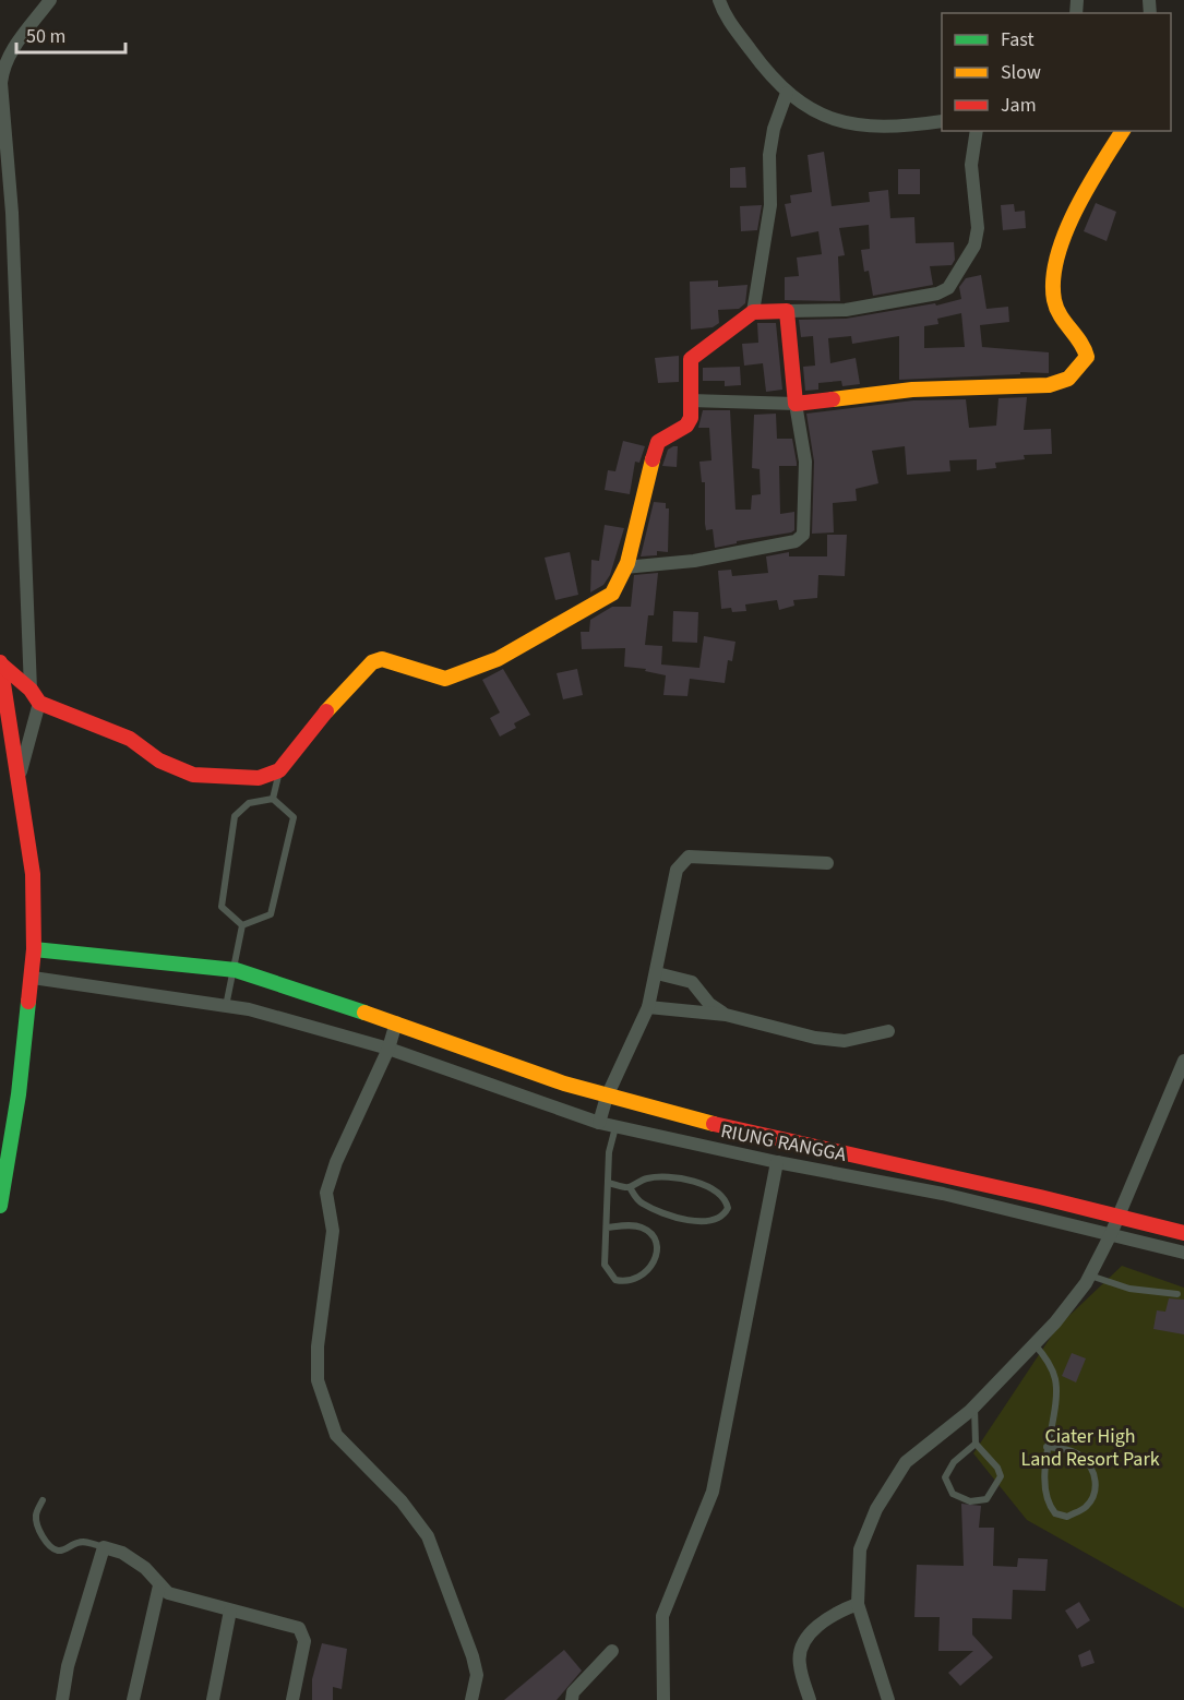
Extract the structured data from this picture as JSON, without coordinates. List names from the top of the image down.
{
  "streets": {
    "street": ["RIUNG RANGGA"]
  },
  "parks": ["Ciater High Land Resort Park"],
  "legend": ["Fast", "Slow", "Jam"],
  "scale_bar": "50 m"
}
